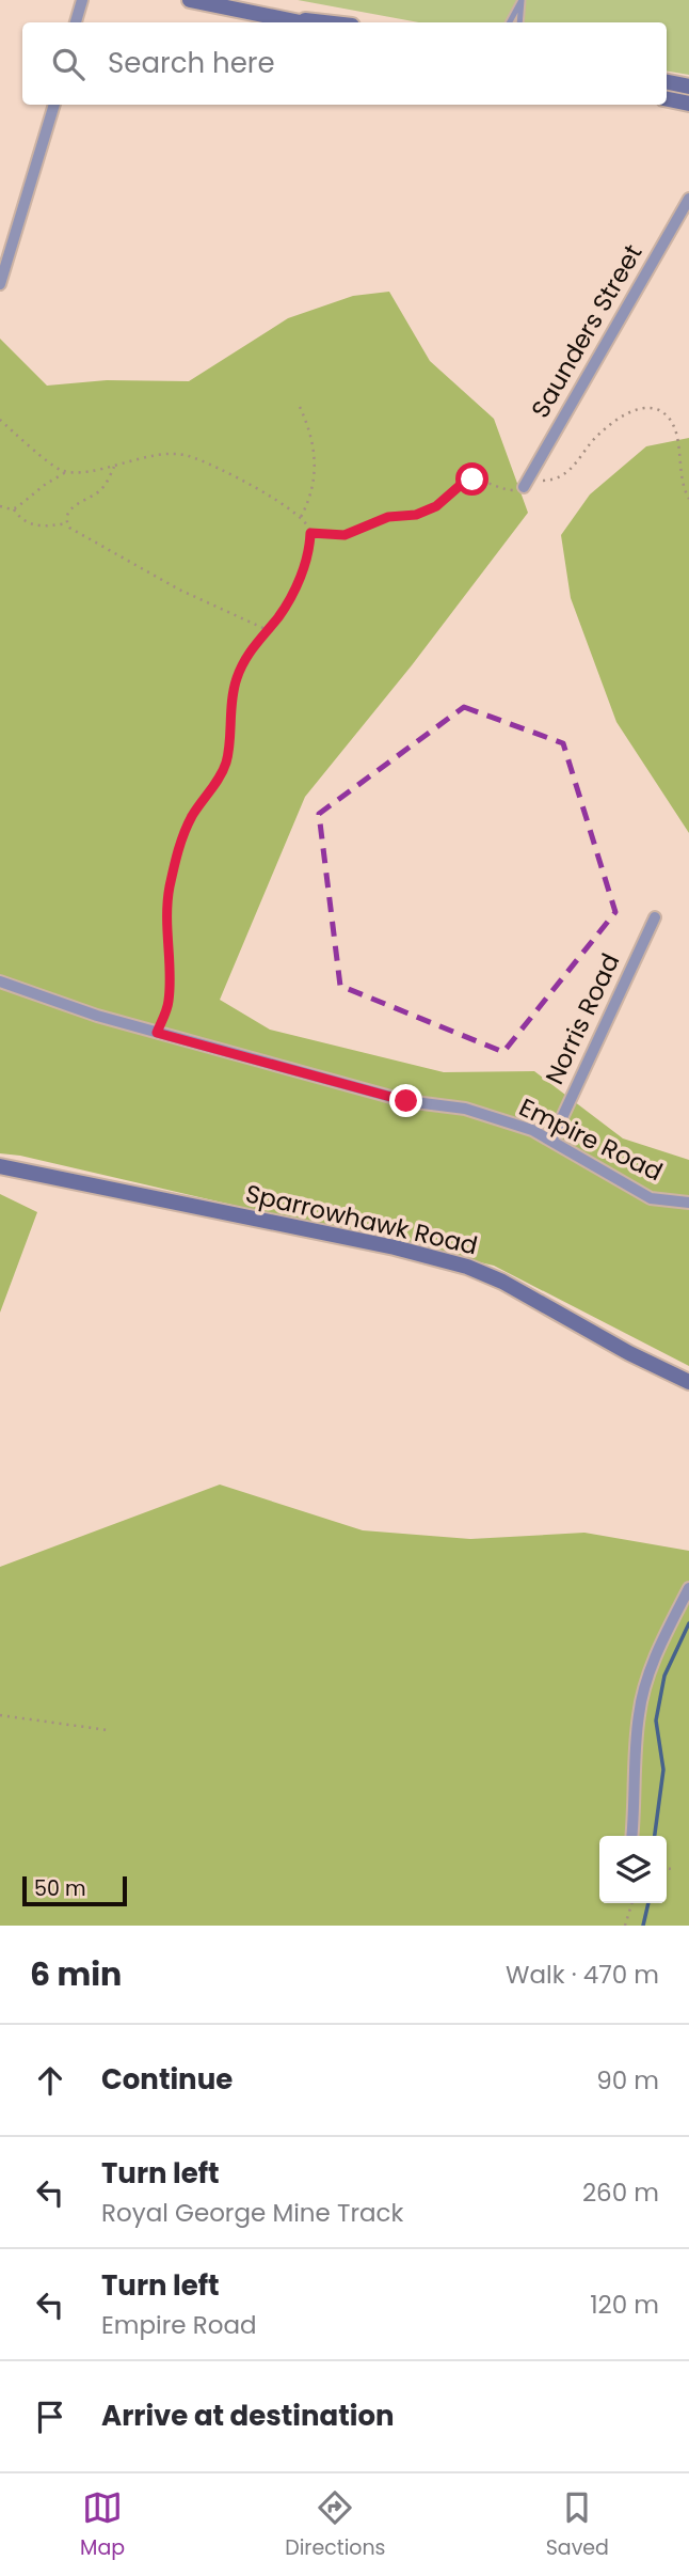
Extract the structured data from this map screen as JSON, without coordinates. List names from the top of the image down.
{
  "streets": {
    "street": [
      "Saunders Street",
      "Norris Road",
      "Empire Road",
      "Sparrowhawk Road"
    ]
  },
  "crossings": [
    ["Norris Road", "Empire Road"]
  ],
  "scale_bar": "50 m",
  "page": {
    "search": "Search here",
    "scale": "50 m",
    "heading": ["6 min", "Walk · 470 m"],
    "list": [
      ["Continue", "90 m"],
      ["Turn left", "Royal George Mine Track", "260 m"],
      ["Turn left", "Empire Road", "120 m"],
      "Arrive at destination"
    ],
    "nav": ["Map", "Directions", "Saved"]
  }
}
